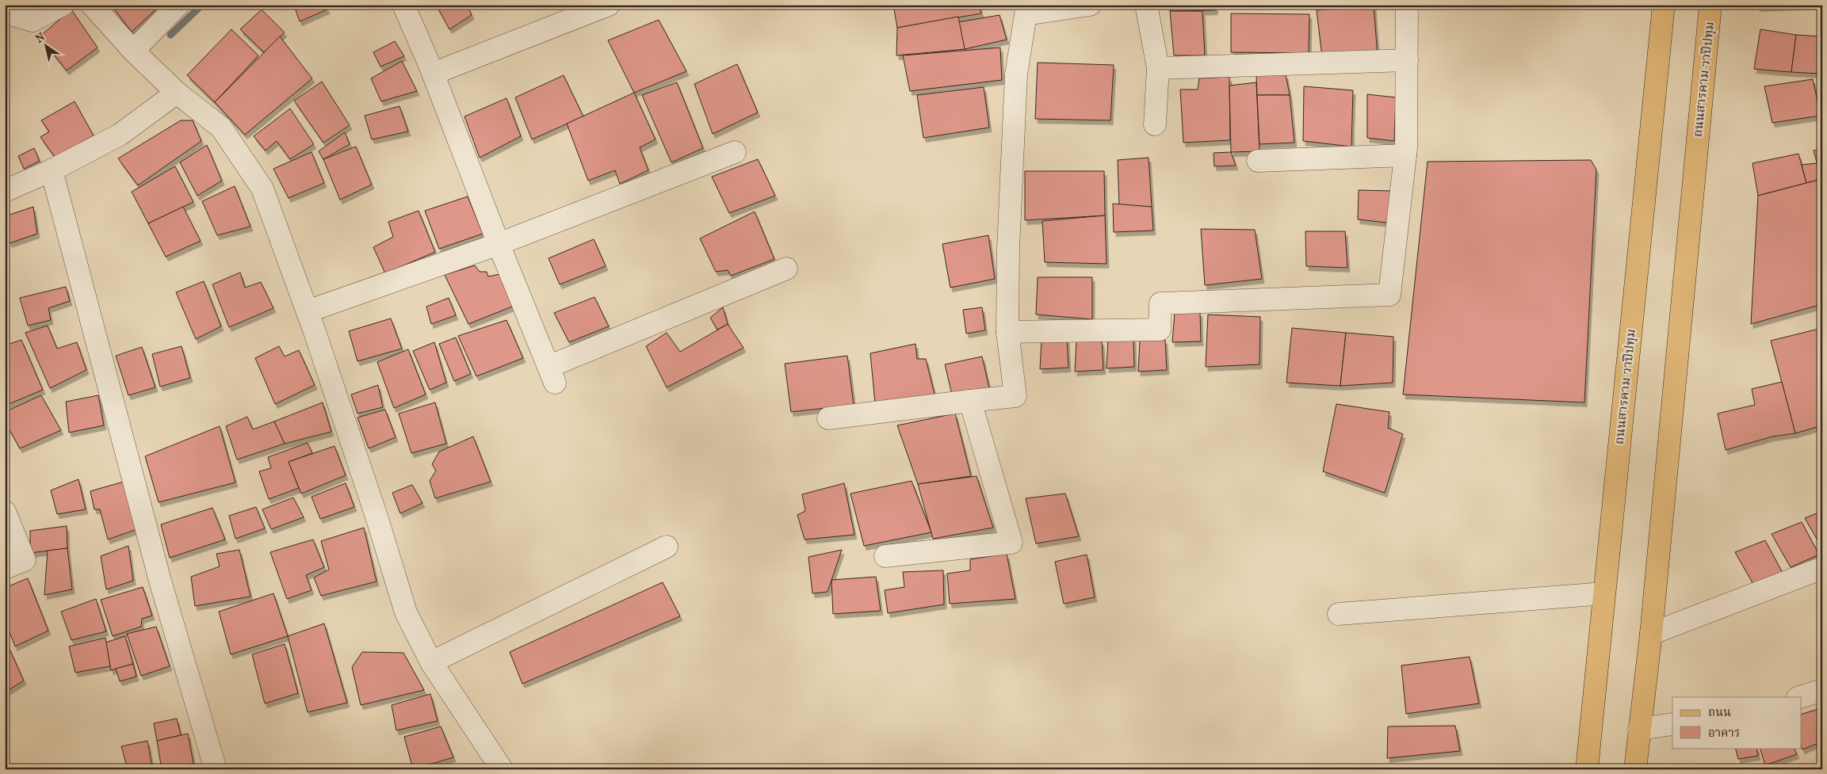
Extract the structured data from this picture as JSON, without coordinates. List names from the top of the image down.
{
  "streets": {
    "main road": ["ถนนสารคาม-วาปีปทุม"]
  },
  "legend": ["ถนน", "อาคาร"],
  "north": "top left"
}
